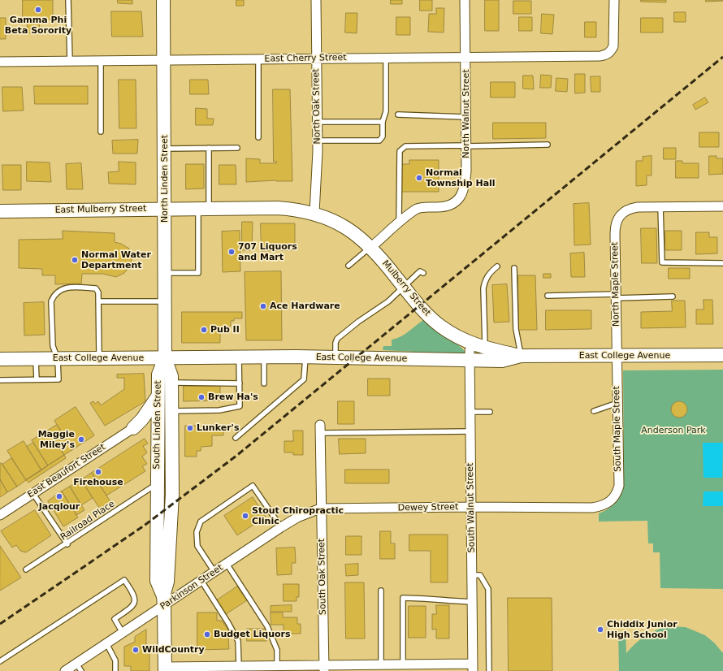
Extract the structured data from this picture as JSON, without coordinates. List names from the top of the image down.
{
  "streets": {
    "main road": [
      "North Linden Street",
      "East Mulberry Street",
      "Mulberry Street",
      "East College Avenue",
      "South Linden Street"
    ],
    "street": [
      "East Cherry Street",
      "North Oak Street",
      "North Walnut Street",
      "North Maple Street",
      "South Maple Street",
      "East Beaufort Street",
      "Dewey Street",
      "South Walnut Street",
      "South Oak Street",
      "Parkinson Street"
    ],
    "lane": ["Railroad Place"]
  },
  "crossings": [
    ["East Cherry Street", "North Oak Street"],
    ["East Cherry Street", "North Walnut Street"],
    ["East Cherry Street", "North Linden Street"],
    ["North Oak Street", "East Mulberry Street"],
    ["North Oak Street", "Mulberry Street"],
    ["North Linden Street", "East Mulberry Street"],
    ["North Linden Street", "East College Avenue"],
    ["North Linden Street", "South Linden Street"],
    ["East Mulberry Street", "Mulberry Street"],
    ["North Maple Street", "East College Avenue"],
    ["North Maple Street", "South Maple Street"],
    ["Mulberry Street", "East College Avenue"],
    ["Mulberry Street", "South Walnut Street"],
    ["East College Avenue", "South Linden Street"],
    ["East College Avenue", "South Maple Street"],
    ["East College Avenue", "South Walnut Street"],
    ["South Linden Street", "Railroad Place"],
    ["South Linden Street", "Parkinson Street"],
    ["South Maple Street", "Dewey Street"],
    ["Dewey Street", "South Walnut Street"],
    ["Dewey Street", "South Oak Street"],
    ["Dewey Street", "Parkinson Street"],
    ["South Oak Street", "Parkinson Street"]
  ],
  "parks": ["Anderson Park"],
  "places": [
    "Gamma Phi Beta Sorority",
    "Normal Township Hall",
    "707 Liquors and Mart",
    "Normal Water Department",
    "Ace Hardware",
    "Pub II",
    "Brew Ha's",
    "Lunker's",
    "Maggie Miley's",
    "Firehouse",
    "Jacqlour",
    "Stout Chiropractic Clinic",
    "Chiddix Junior High School",
    "Budget Liquors",
    "WildCountry"
  ]
}
